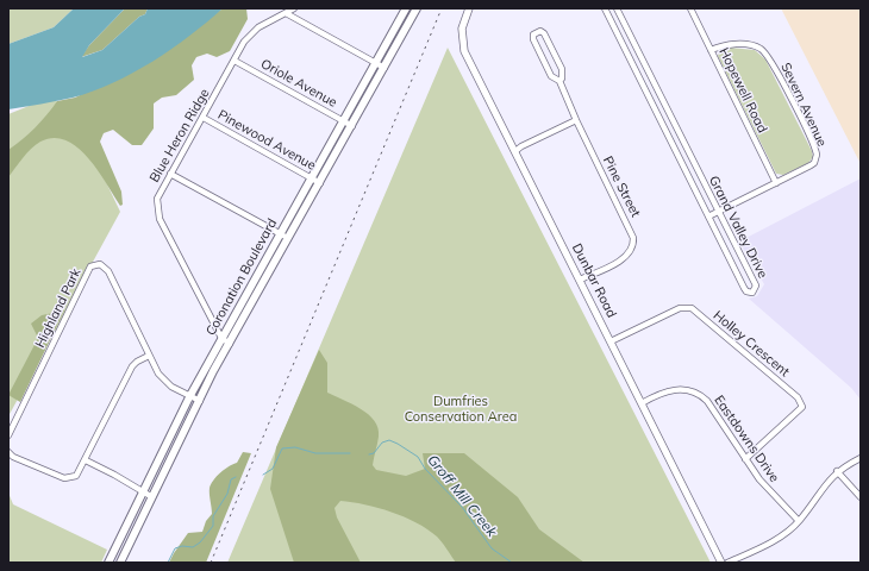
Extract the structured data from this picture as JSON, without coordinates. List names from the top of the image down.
{
  "streets": {
    "main road": ["Coronation Boulevard"],
    "street": [
      "Oriole Avenue",
      "Hopewell Road",
      "Severn Avenue",
      "Blue Heron Ridge",
      "Pinewood Avenue",
      "Pine Street",
      "Grand Valley Drive",
      "Dunbar Road",
      "Highland Park",
      "Holley Crescent",
      "Eastdowns Drive"
    ]
  },
  "crossings": [
    ["Oriole Avenue", "Blue Heron Ridge"],
    ["Oriole Avenue", "Coronation Boulevard"],
    ["Hopewell Road", "Severn Avenue"],
    ["Severn Avenue", "Grand Valley Drive"],
    ["Blue Heron Ridge", "Pinewood Avenue"],
    ["Blue Heron Ridge", "Coronation Boulevard"],
    ["Pinewood Avenue", "Coronation Boulevard"],
    ["Pine Street", "Dunbar Road"],
    ["Coronation Boulevard", "Highland Park"],
    ["Dunbar Road", "Holley Crescent"],
    ["Dunbar Road", "Eastdowns Drive"],
    ["Holley Crescent", "Eastdowns Drive"]
  ],
  "water": ["Groff Mill Creek"],
  "parks": ["Dumfries Conservation Area"]
}
